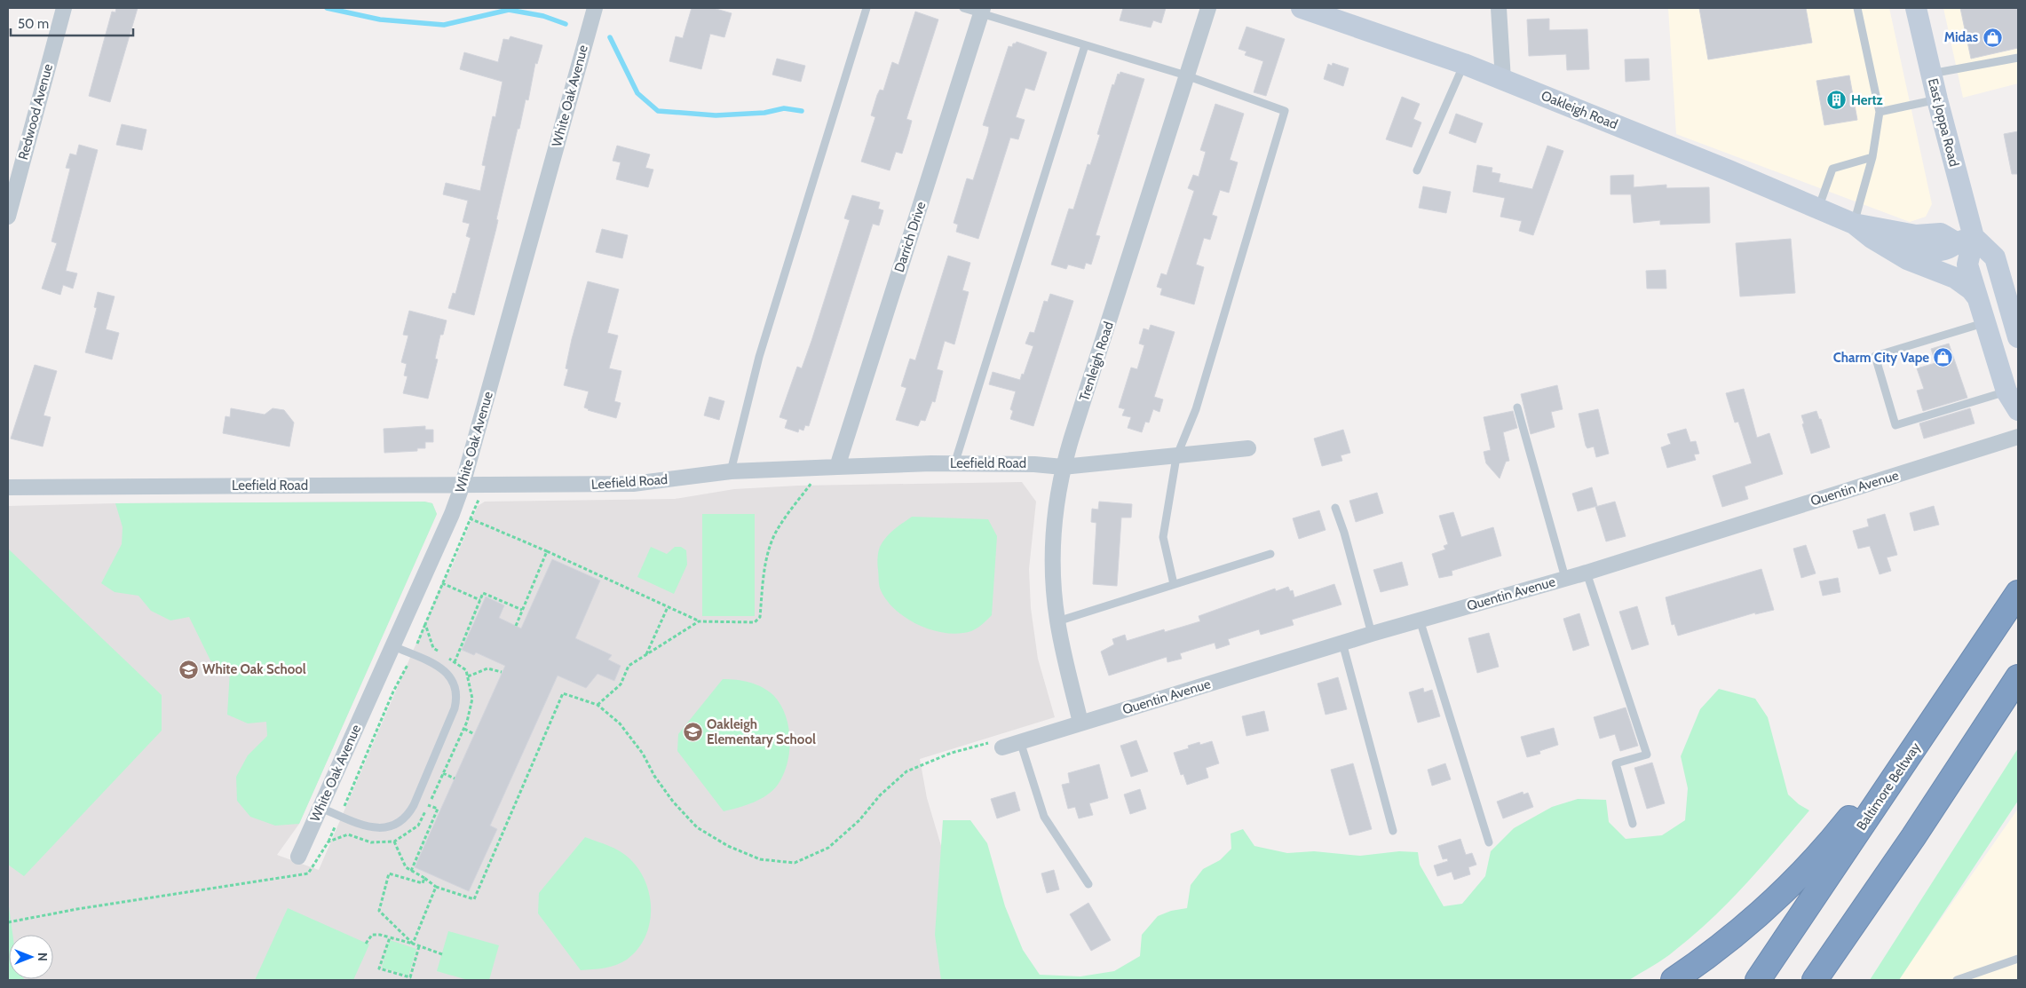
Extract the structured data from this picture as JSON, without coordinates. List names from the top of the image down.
{
  "streets": {
    "highway": ["Baltimore Beltway"],
    "street": [
      "White Oak Avenue",
      "Oakleigh Road",
      "Redwood Avenue",
      "East Joppa Road",
      "Darrich Drive",
      "Trenleigh Road",
      "Leefield Road",
      "Quentin Avenue"
    ]
  },
  "crossings": [
    ["White Oak Avenue", "Leefield Road"],
    ["Oakleigh Road", "East Joppa Road"],
    ["Darrich Drive", "Leefield Road"],
    ["Trenleigh Road", "Leefield Road"],
    ["Trenleigh Road", "Quentin Avenue"]
  ],
  "places": {
    "shop": ["Midas", "Charm City Vape"],
    "building": ["Hertz"],
    "school or university": ["White Oak School", "Oakleigh Elementary School"]
  },
  "scale_bar": "50 m",
  "north": "right"
}
